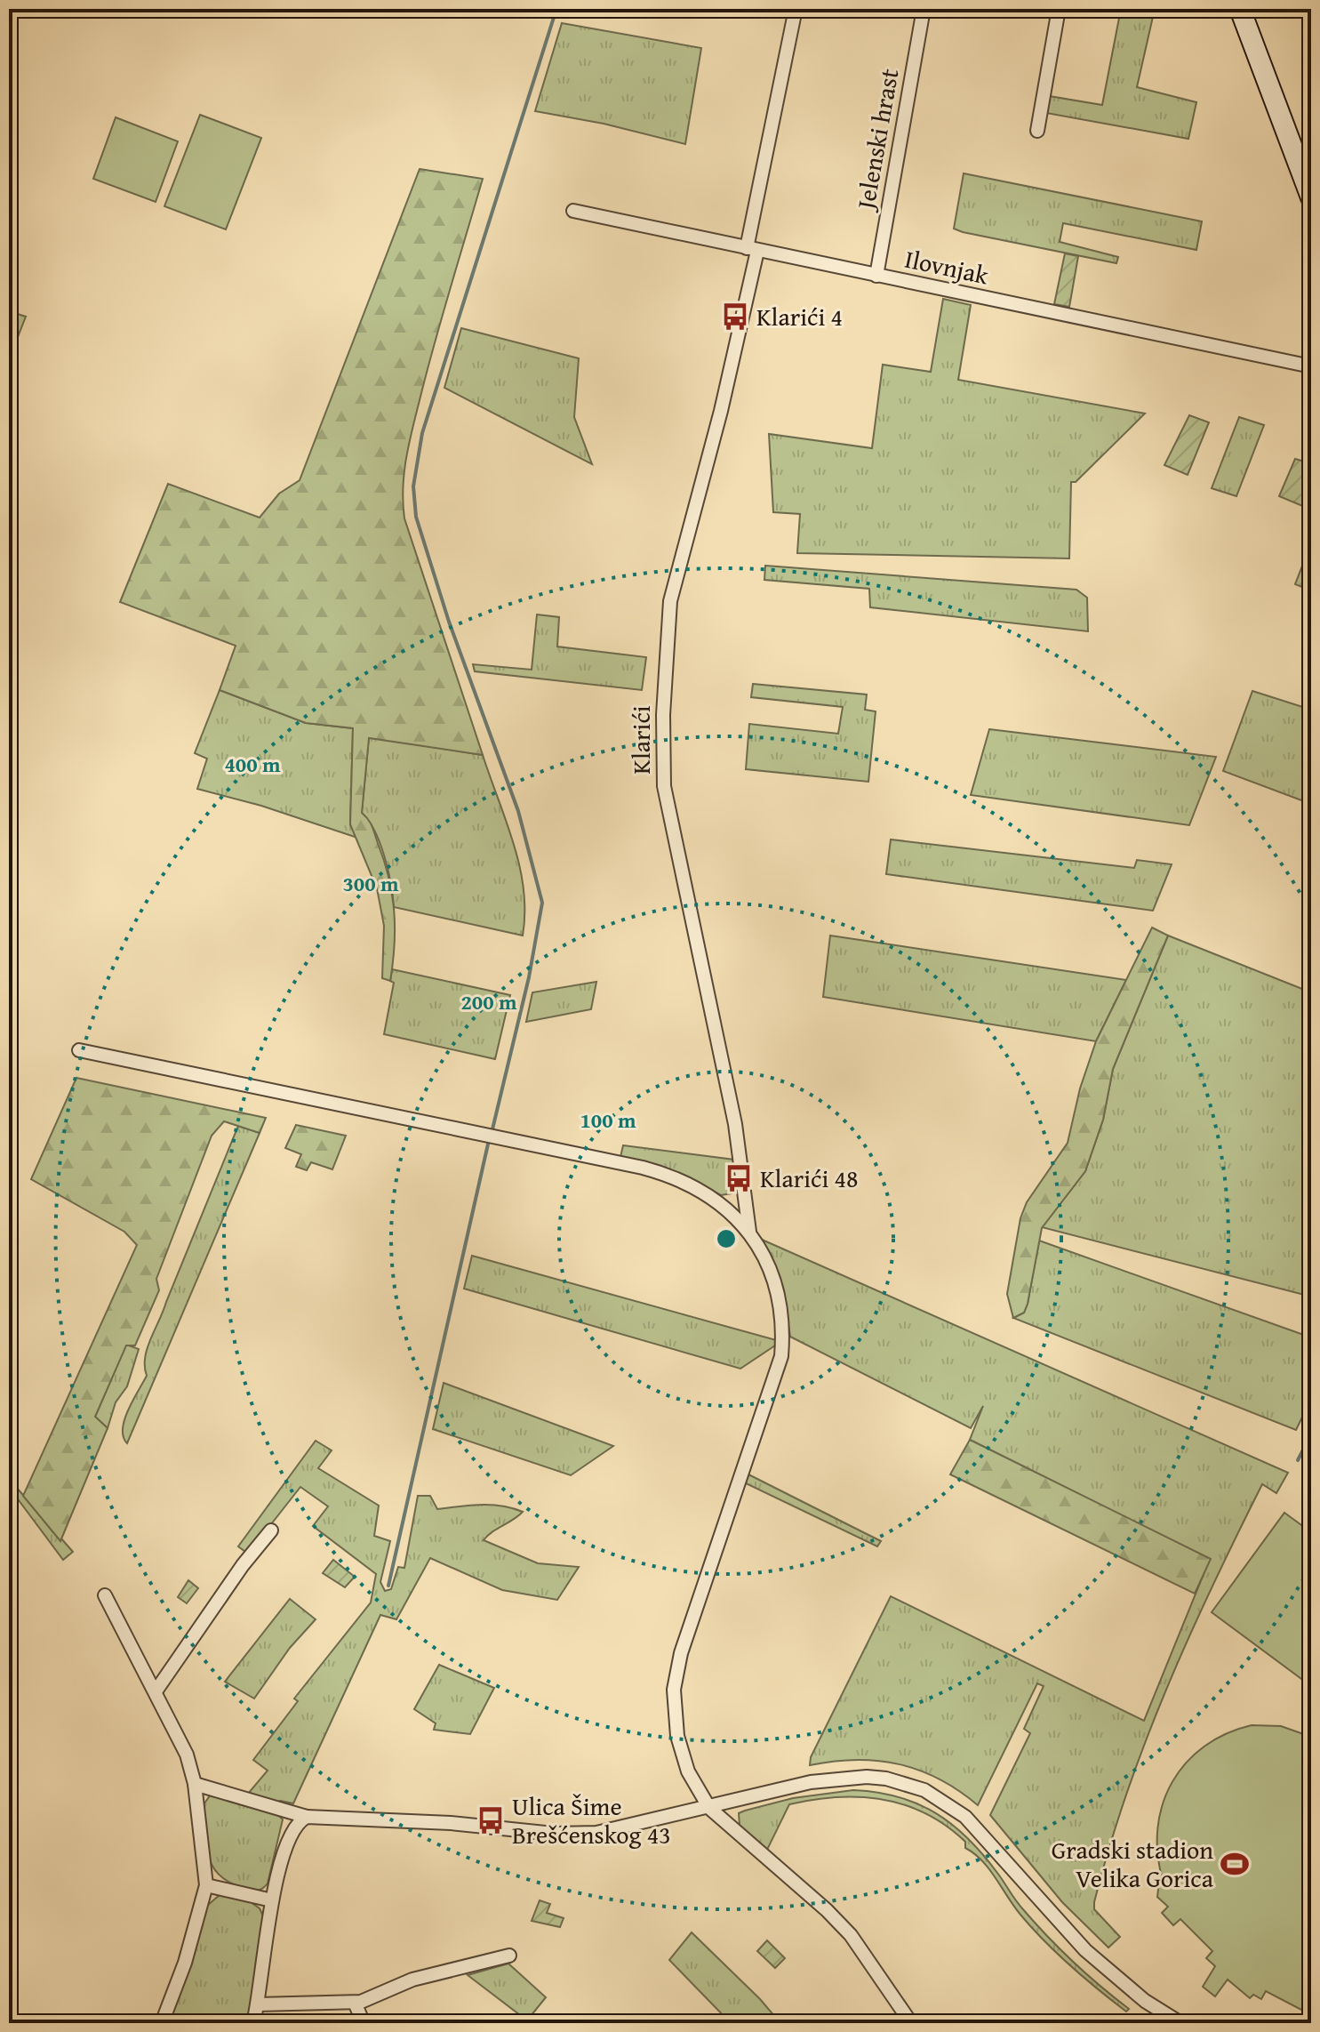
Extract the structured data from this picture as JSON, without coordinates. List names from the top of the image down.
{
  "streets": {
    "street": ["Jelenski hrast", "Ilovnjak", "Klarići"]
  },
  "crossings": [
    ["Jelenski hrast", "Ilovnjak"],
    ["Ilovnjak", "Klarići"]
  ],
  "places": {
    "bus stop": ["Klarići 4", "Klarići 48", "Ulica Šime Brešćenskog 43"],
    "sports": ["Gradski stadion Velika Gorica"]
  },
  "rings": [
    "400 m",
    "300 m",
    "200 m",
    "100 m"
  ]
}
